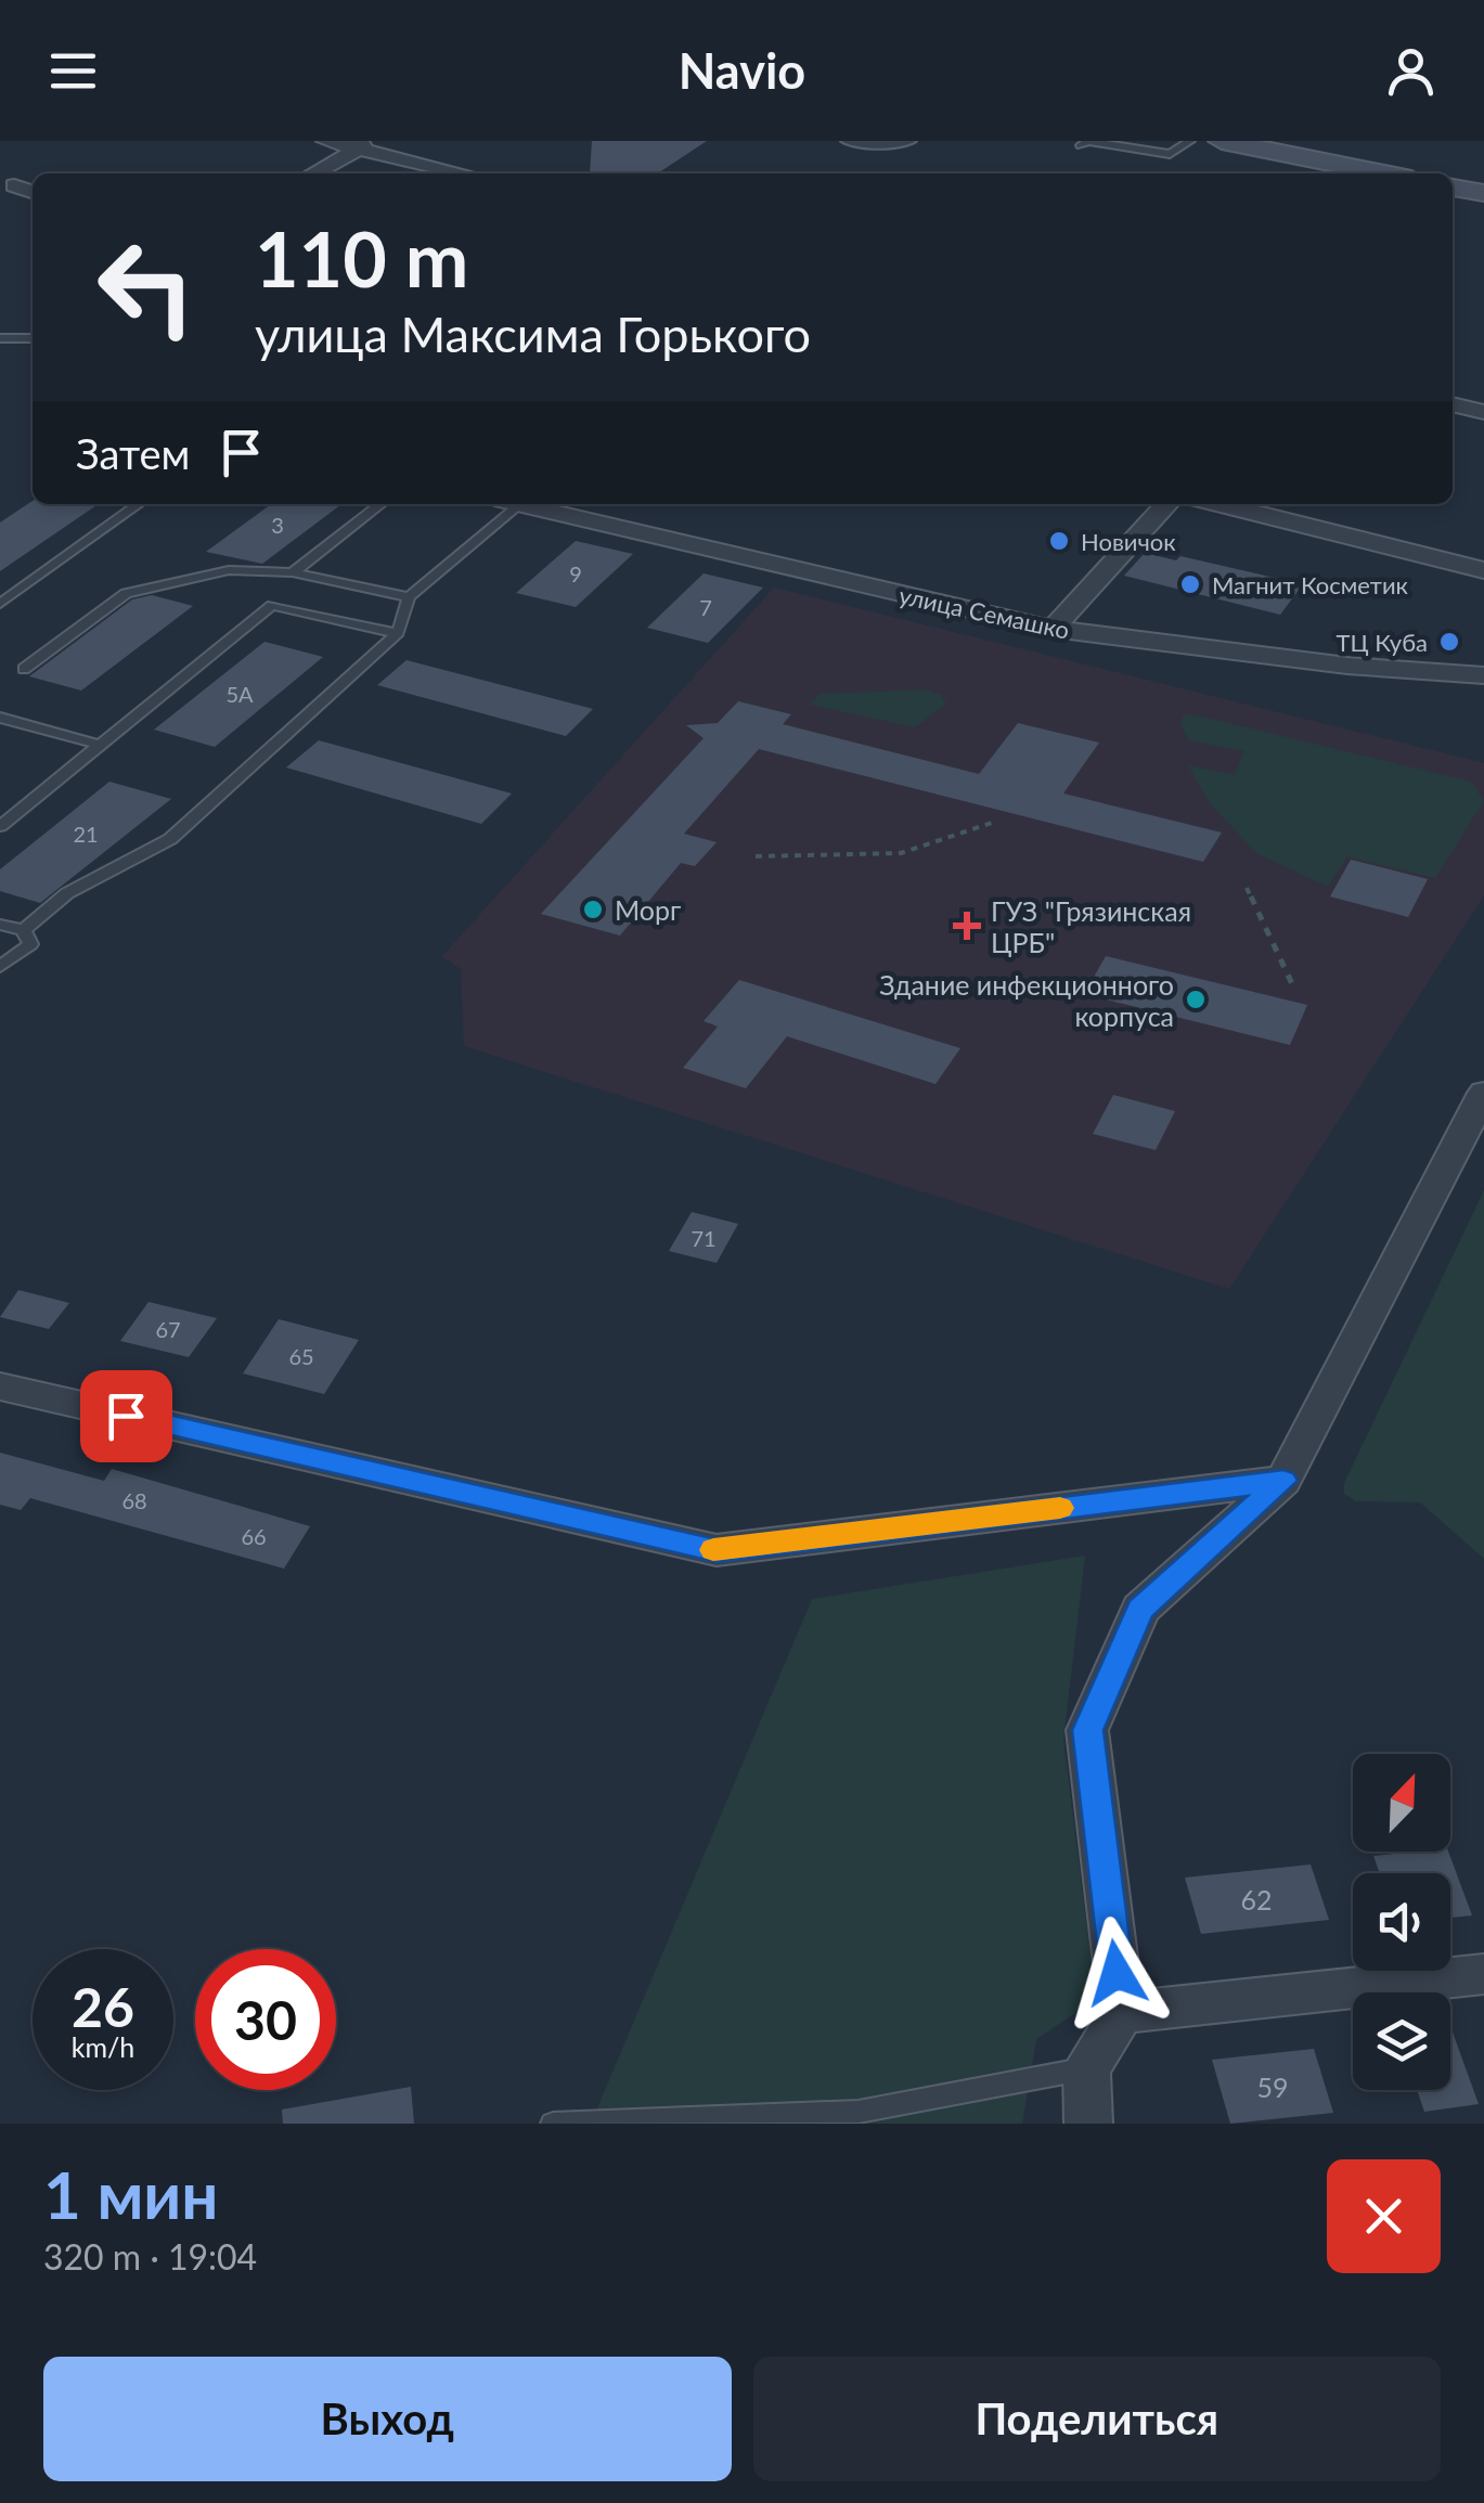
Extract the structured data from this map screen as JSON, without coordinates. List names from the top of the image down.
{
  "streets": {
    "street": ["улица Семашко"]
  },
  "places": {
    "other": [
      "Новичок",
      "Магнит Косметик",
      "ТЦ Куба",
      "Морг",
      "Здание инфекционного корпуса"
    ],
    "health": ["ГУЗ \"Грязинская ЦРБ\""]
  },
  "house_numbers": [
    "3",
    "9",
    "7",
    "5А",
    "21",
    "71",
    "67",
    "65",
    "68",
    "66",
    "62",
    "59"
  ],
  "north": "top right",
  "page": {
    "header": "Navio",
    "turn": ["110 m", "улица Максима Горького"],
    "then": "Затем",
    "speed": "26 km/h",
    "limit": "30",
    "heading": ["1 мин", "320 m · 19:04"],
    "buttons": ["Выход", "Поделиться"]
  }
}
